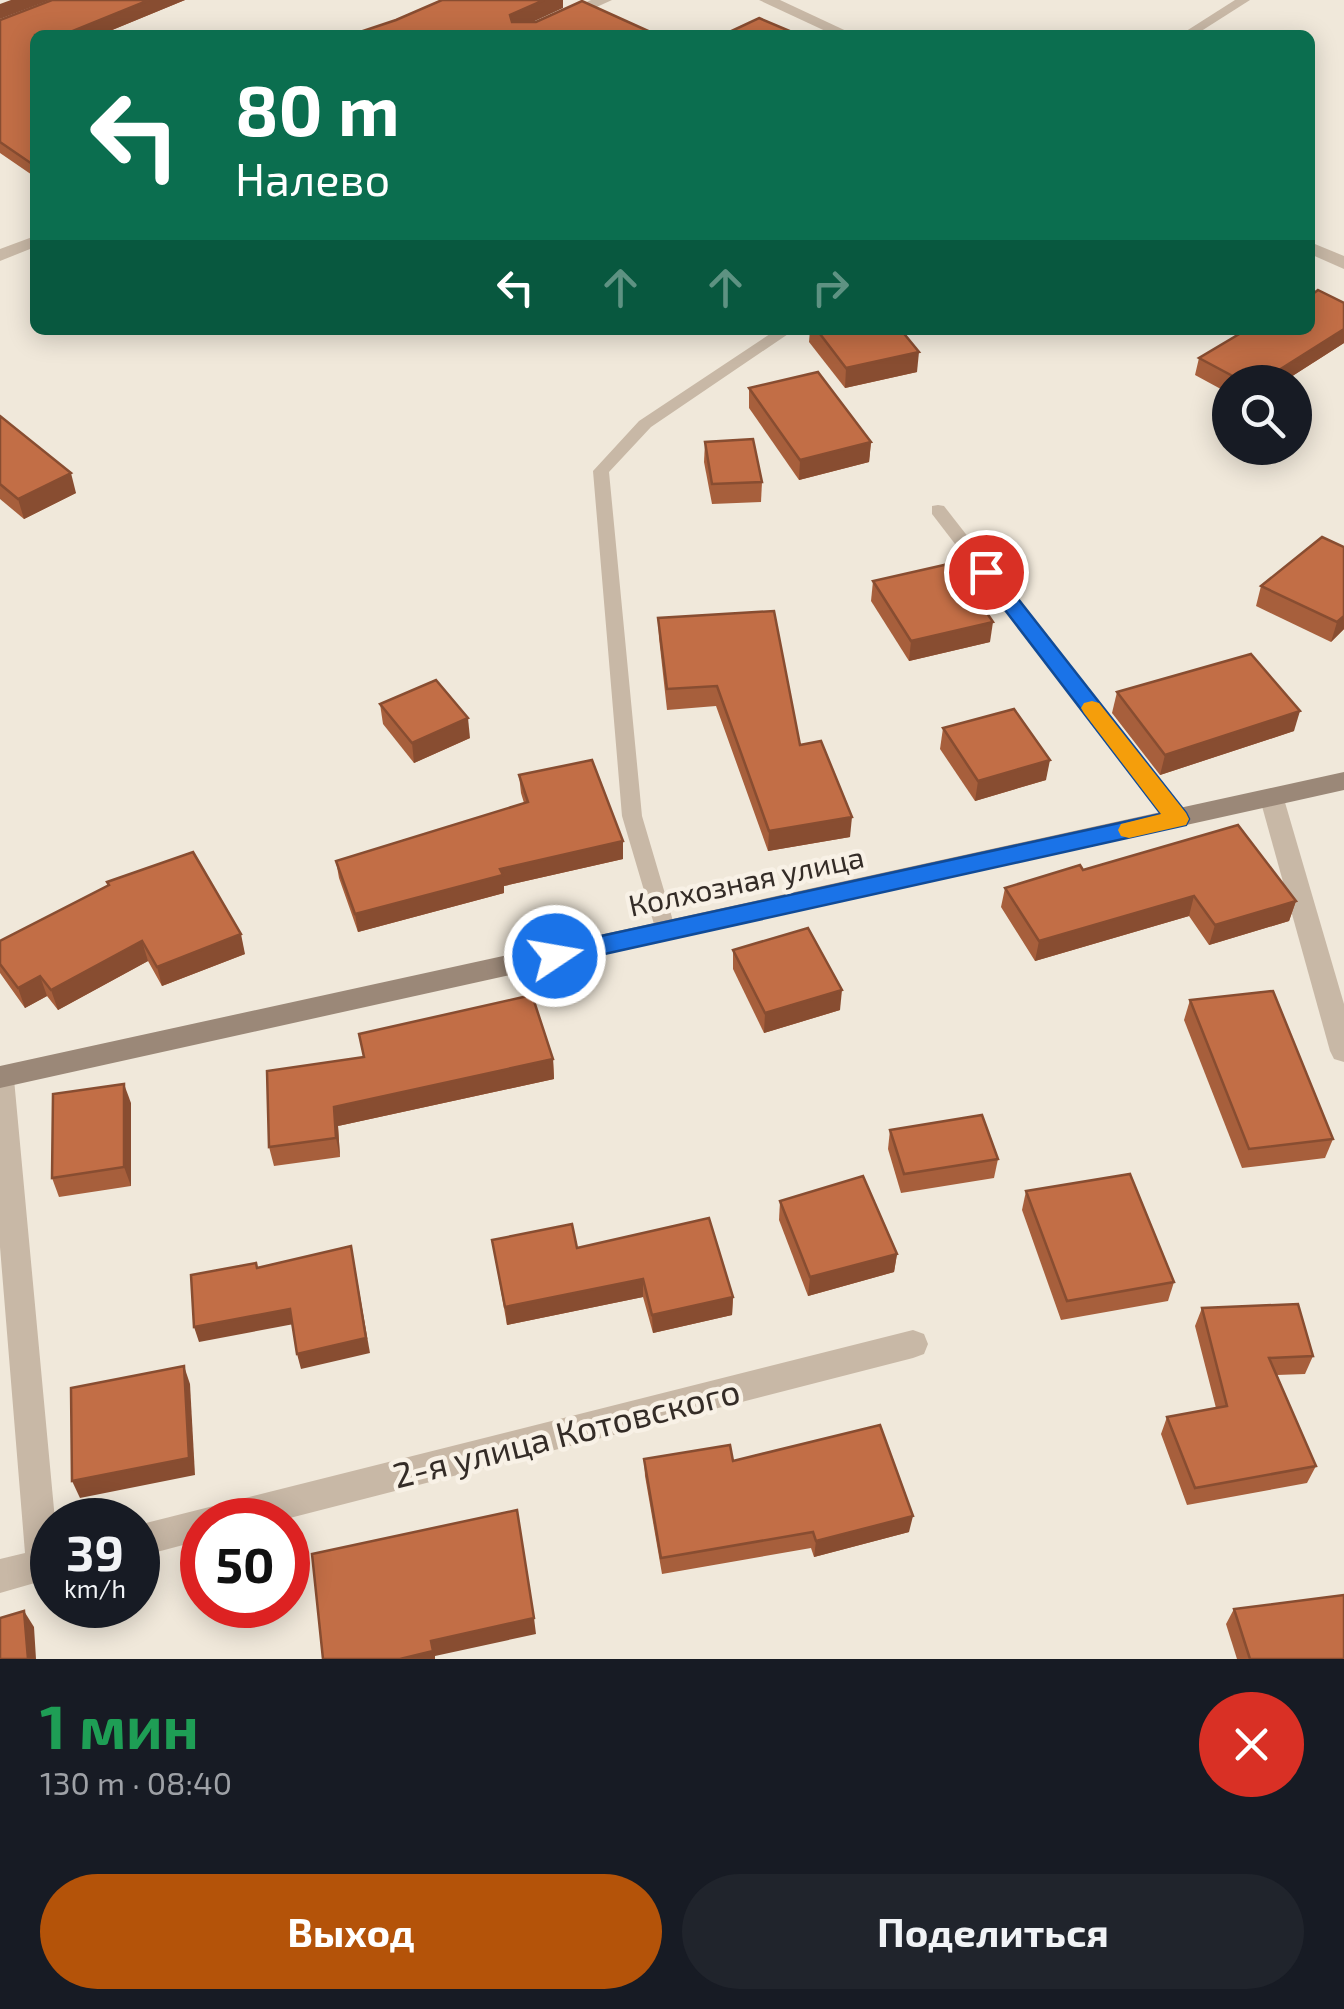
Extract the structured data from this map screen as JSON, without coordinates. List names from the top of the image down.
{
  "streets": {
    "main road": ["Колхозная улица"],
    "street": ["2-я улица Котовского"]
  },
  "page": {
    "turn": ["80 m", "Налево"],
    "speed": "39 km/h",
    "limit": "50",
    "heading": ["1 мин", "130 m · 08:40"],
    "buttons": ["Выход", "Поделиться"]
  }
}
